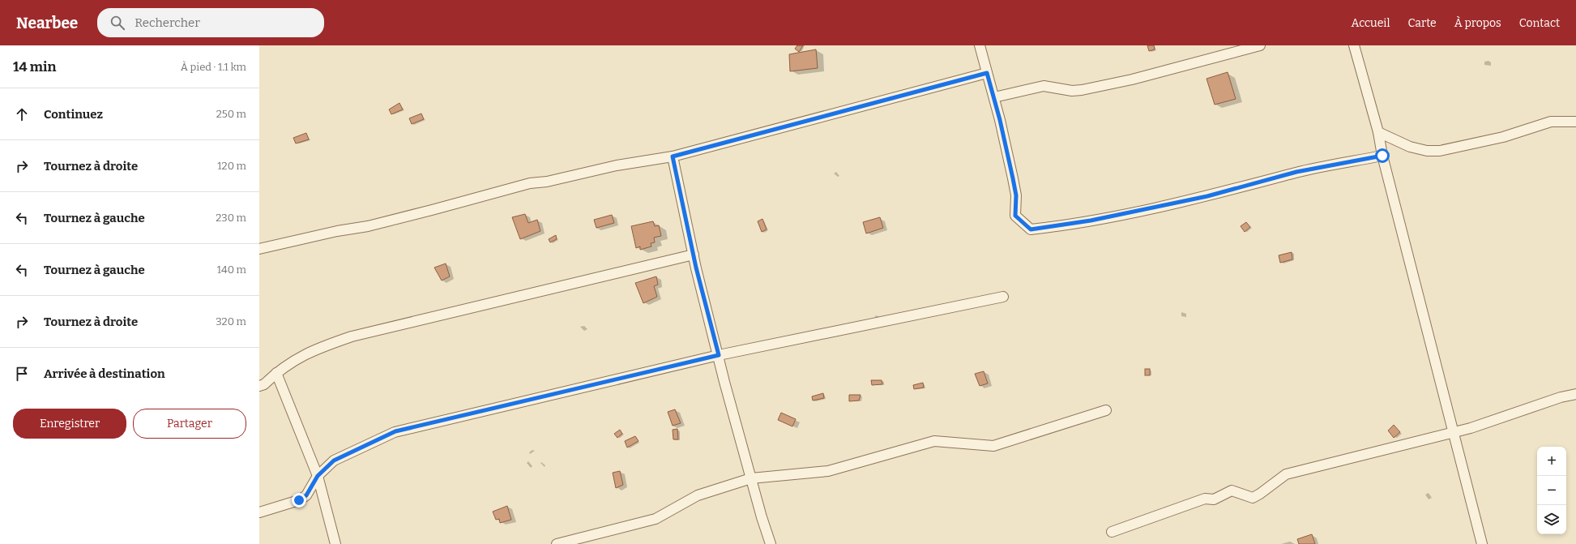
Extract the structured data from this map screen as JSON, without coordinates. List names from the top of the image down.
{
  "page": {
    "header": "Nearbee",
    "search": "Rechercher",
    "nav": [
      "Accueil",
      "Carte",
      "À propos",
      "Contact"
    ],
    "heading": ["14 min", "À pied · 1.1 km"],
    "list": [
      ["Continuez", "250 m"],
      ["Tournez à droite", "120 m"],
      ["Tournez à gauche", "230 m"],
      ["Tournez à gauche", "140 m"],
      ["Tournez à droite", "320 m"],
      "Arrivée à destination"
    ],
    "buttons": ["Enregistrer", "Partager"],
    "map_buttons": ["+", "−"]
  }
}
